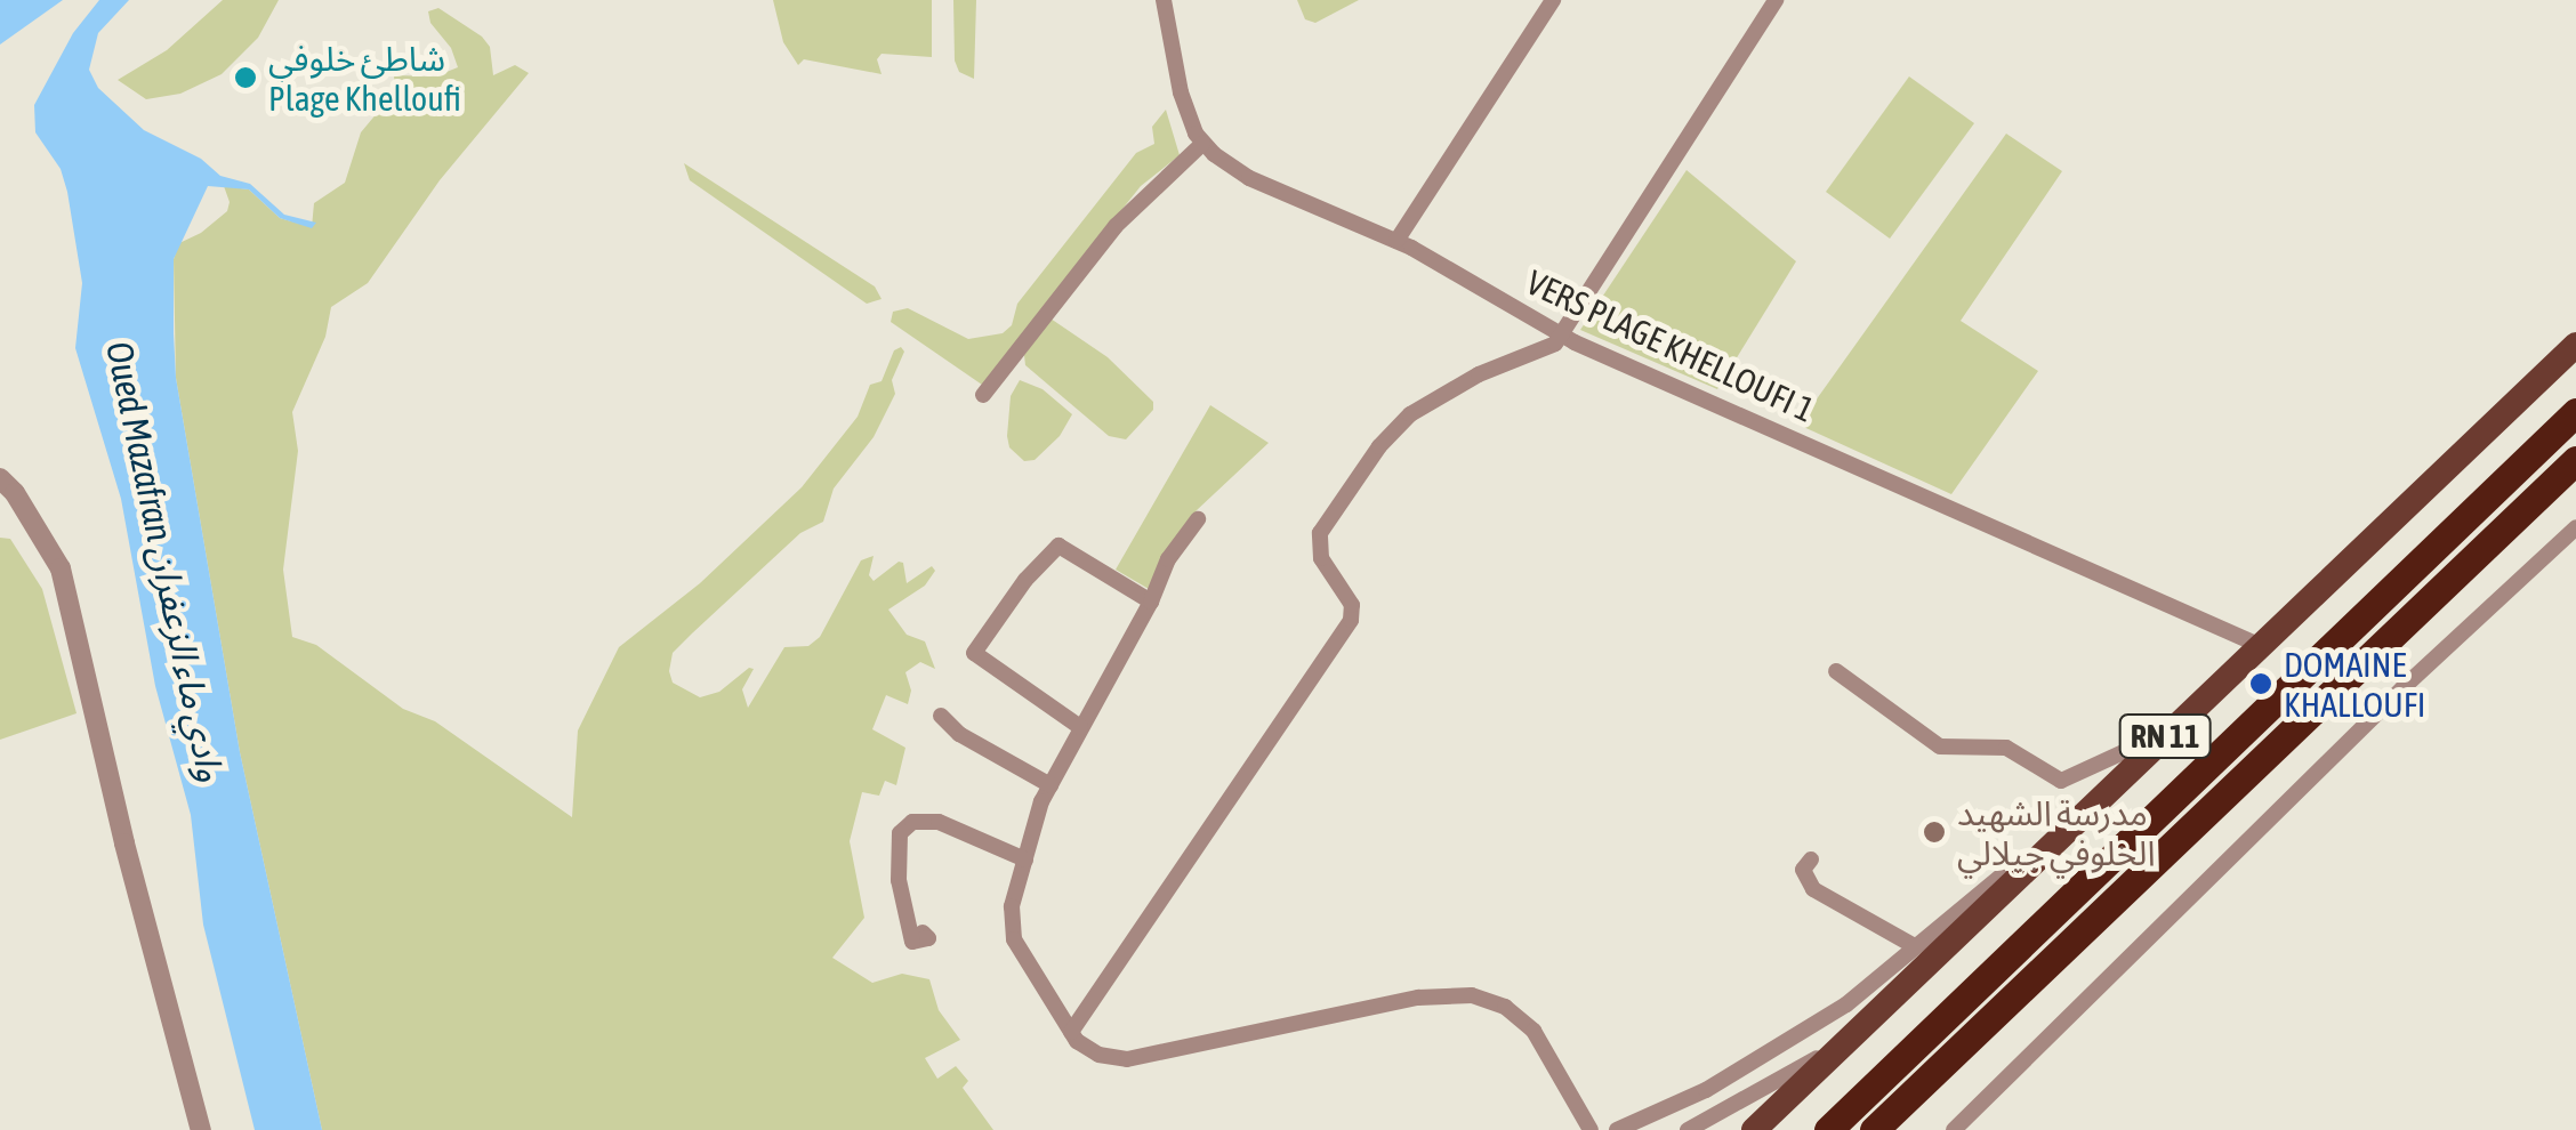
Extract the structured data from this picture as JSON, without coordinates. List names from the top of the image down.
{
  "streets": {
    "main road": ["RN 11"],
    "street": ["VERS PLAGE KHELLOUFI 1"]
  },
  "crossings": [
    ["VERS PLAGE KHELLOUFI 1", "RN 11"]
  ],
  "water": ["Oued Mazafran وادي ماء الزعفران"],
  "places": ["شاطئ خلوفي Plage Khelloufi", "DOMAINE KHALLOUFI", "مدرسة الشهيد الخلوفي جيلالي"]
}
